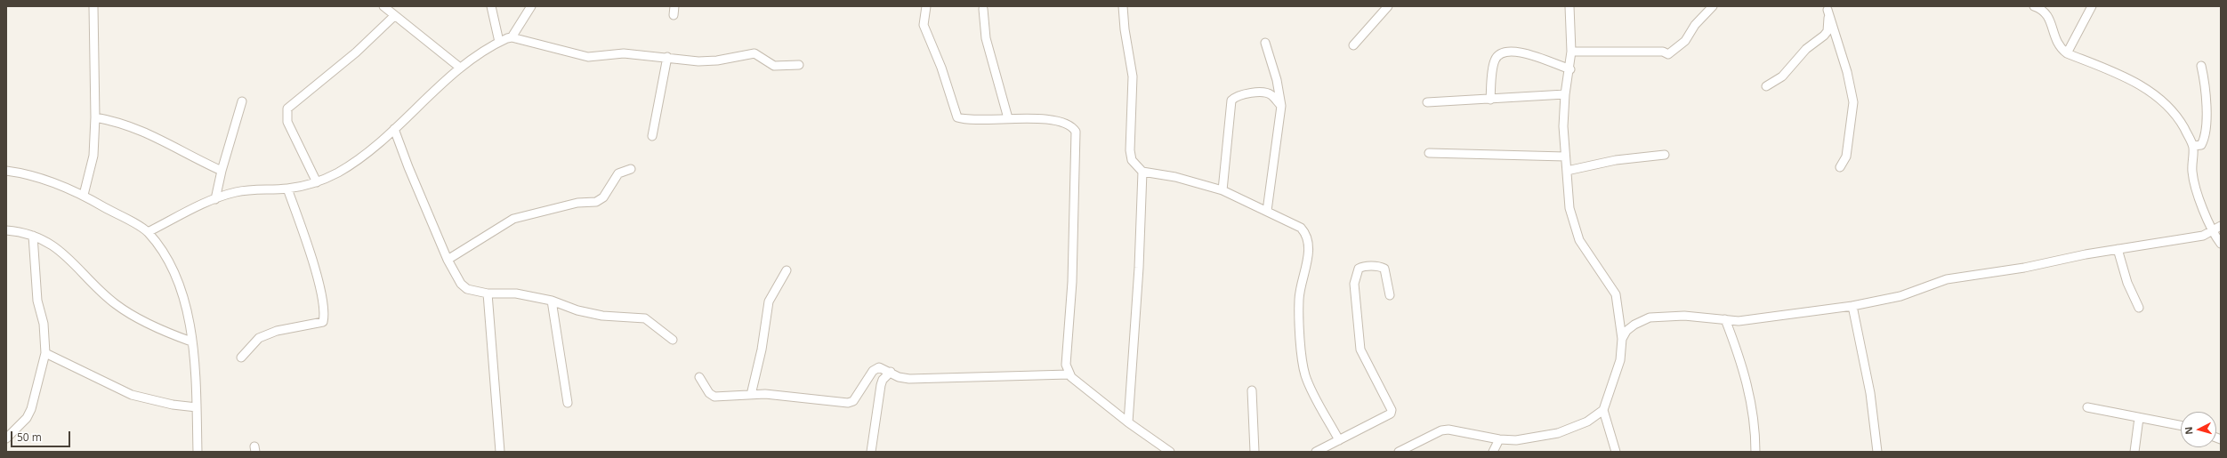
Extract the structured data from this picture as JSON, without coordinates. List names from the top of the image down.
{
  "scale_bar": "50 m",
  "north": "left"
}
